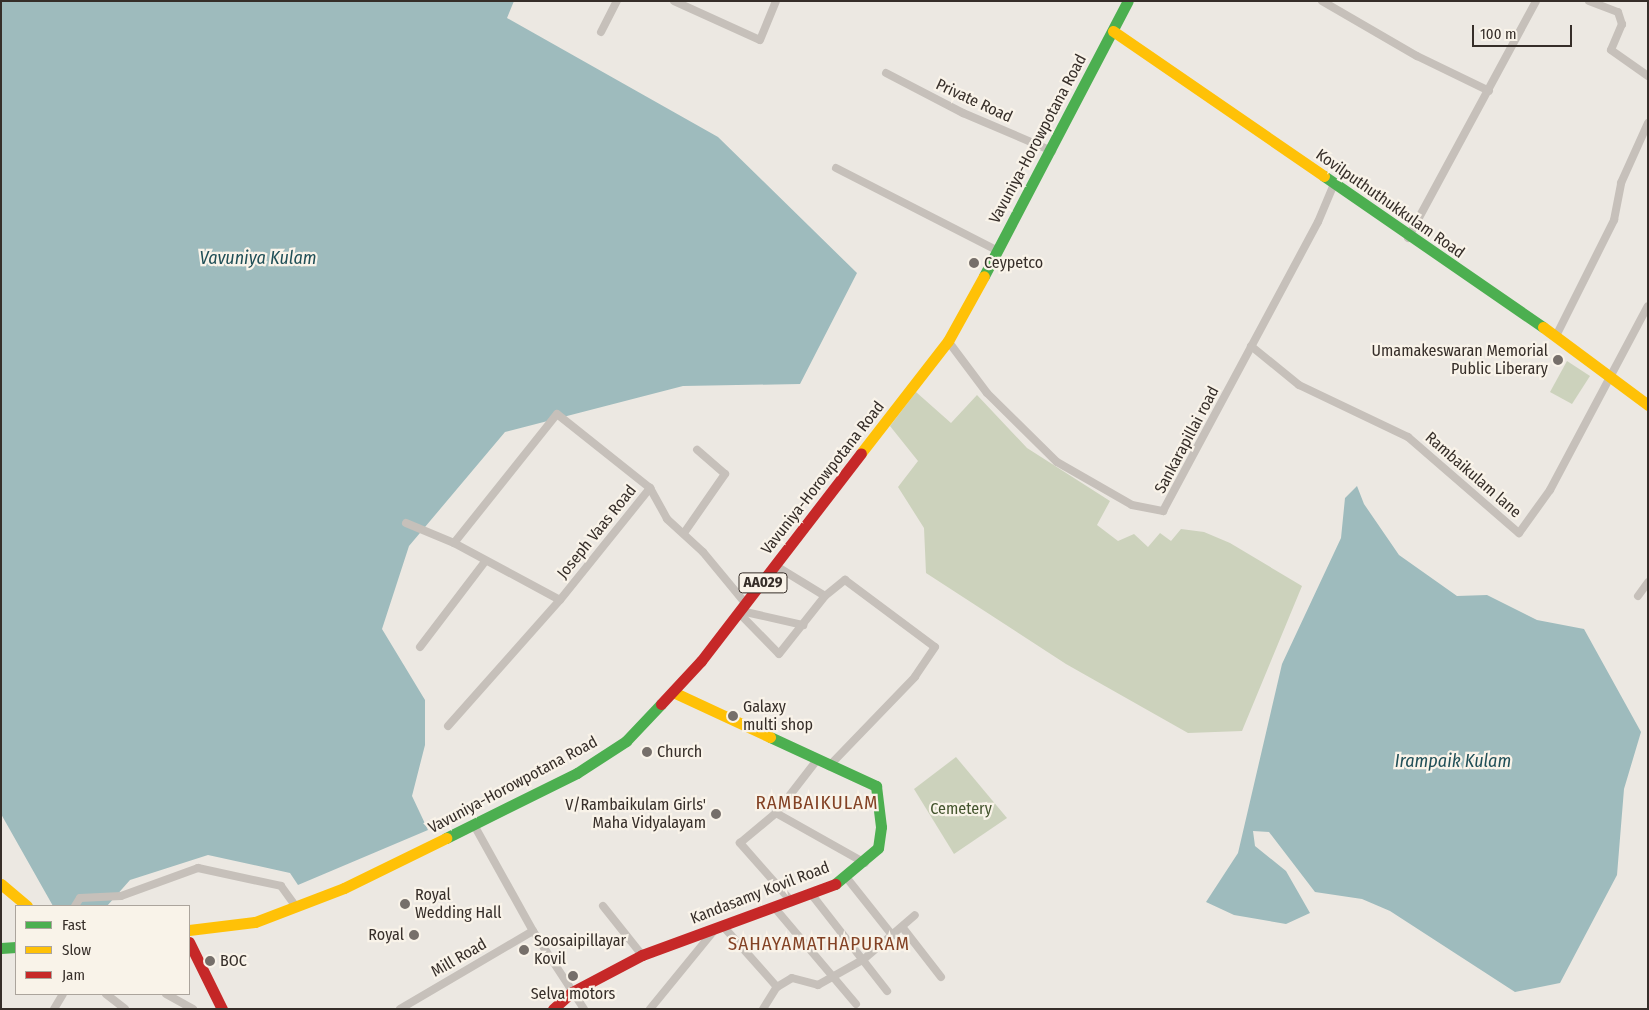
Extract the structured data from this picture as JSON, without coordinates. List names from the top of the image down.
{
  "streets": {
    "main road": [
      "Vavuniya-Horowpotana Road",
      "Kovilputhuthukkulam Road",
      "AA029",
      "Kandasamy Kovil Road"
    ],
    "street": [
      "Private Road",
      "Sankarapillai road",
      "Rambaikulam lane",
      "Joseph Vaas Road",
      "Mill Road"
    ]
  },
  "crossings": [
    ["Private Road", "Vavuniya-Horowpotana Road"],
    ["Vavuniya-Horowpotana Road", "Kovilputhuthukkulam Road"],
    ["Vavuniya-Horowpotana Road", "Sankarapillai road"],
    ["Vavuniya-Horowpotana Road", "Joseph Vaas Road"],
    ["Vavuniya-Horowpotana Road", "Kandasamy Kovil Road"],
    ["Kovilputhuthukkulam Road", "Sankarapillai road"],
    ["Kovilputhuthukkulam Road", "Rambaikulam lane"],
    ["Sankarapillai road", "Rambaikulam lane"]
  ],
  "districts": ["RAMBAIKULAM", "SAHAYAMATHAPURAM"],
  "water": ["Vavuniya Kulam", "Irampaik Kulam"],
  "parks": ["Cemetery"],
  "places": [
    "Ceypetco",
    "Umamakeswaran Memorial Public Liberary",
    "Galaxy multi shop",
    "Church",
    "V/Rambaikulam Girls' Maha Vidyalayam",
    "Royal Wedding Hall",
    "Royal",
    "Soosaipillayar Kovil",
    "BOC",
    "Selva motors"
  ],
  "legend": ["Fast", "Slow", "Jam"],
  "scale_bar": "100 m"
}
